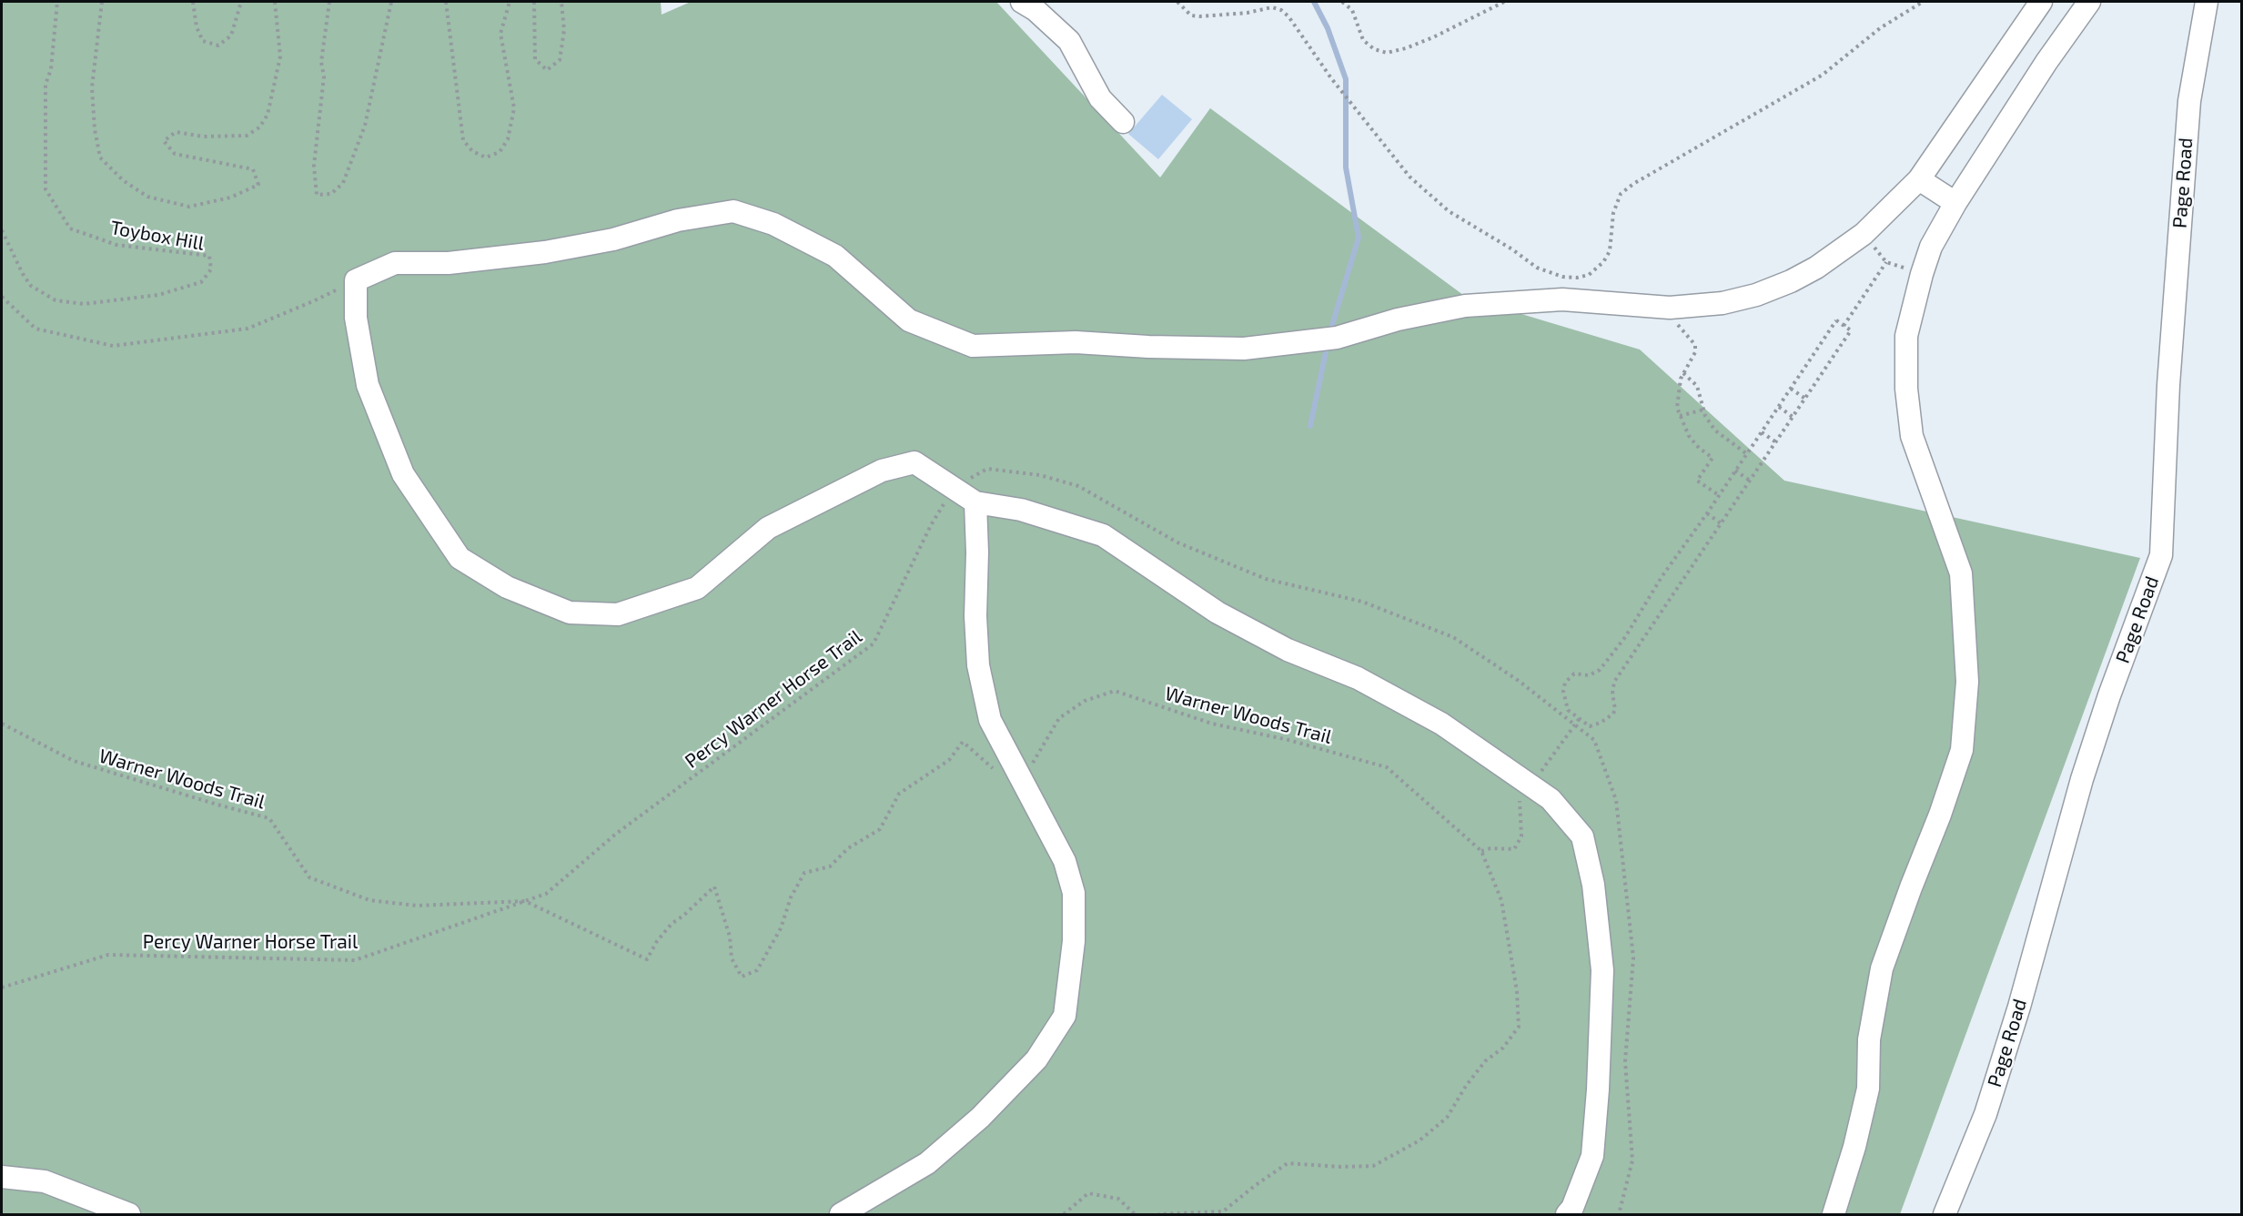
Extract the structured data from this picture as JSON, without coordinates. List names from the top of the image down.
{
  "streets": {
    "street": ["Page Road"],
    "path": ["Toybox Hill", "Percy Warner Horse Trail", "Warner Woods Trail"]
  },
  "crossings": [
    ["Percy Warner Horse Trail", "Warner Woods Trail"]
  ]
}
